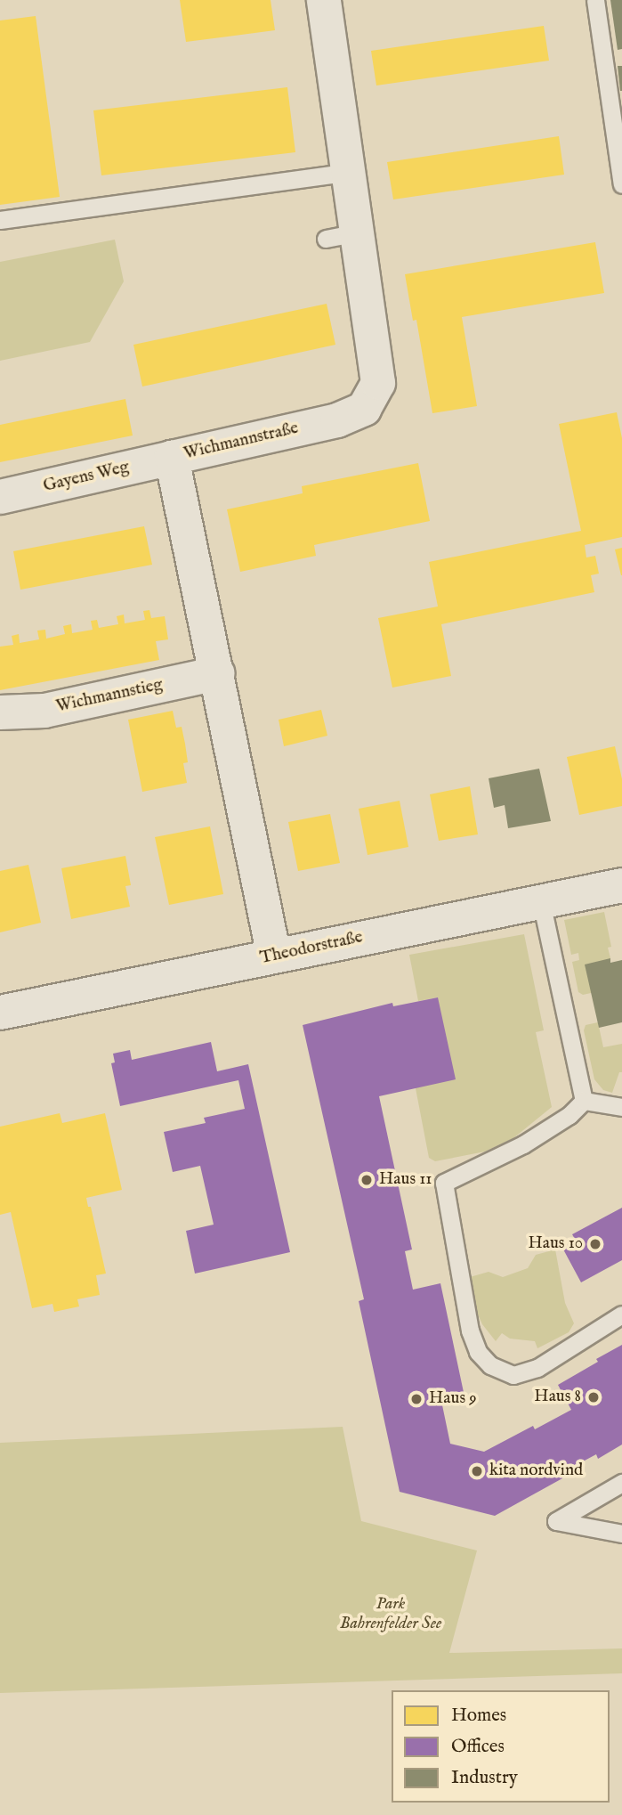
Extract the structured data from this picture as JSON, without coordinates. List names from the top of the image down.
{
  "streets": {
    "street": [
      "Wichmannstraße",
      "Gayens Weg",
      "Wichmannstieg",
      "Theodorstraße"
    ]
  },
  "crossings": [
    ["Wichmannstraße", "Gayens Weg"],
    ["Wichmannstraße", "Wichmannstieg"],
    ["Wichmannstraße", "Theodorstraße"]
  ],
  "parks": ["Park Bahrenfelder See"],
  "places": [
    "Haus 11",
    "Haus 10",
    "Haus 8",
    "Haus 9",
    "kita nordvind"
  ],
  "legend": ["Homes", "Offices", "Industry"]
}
